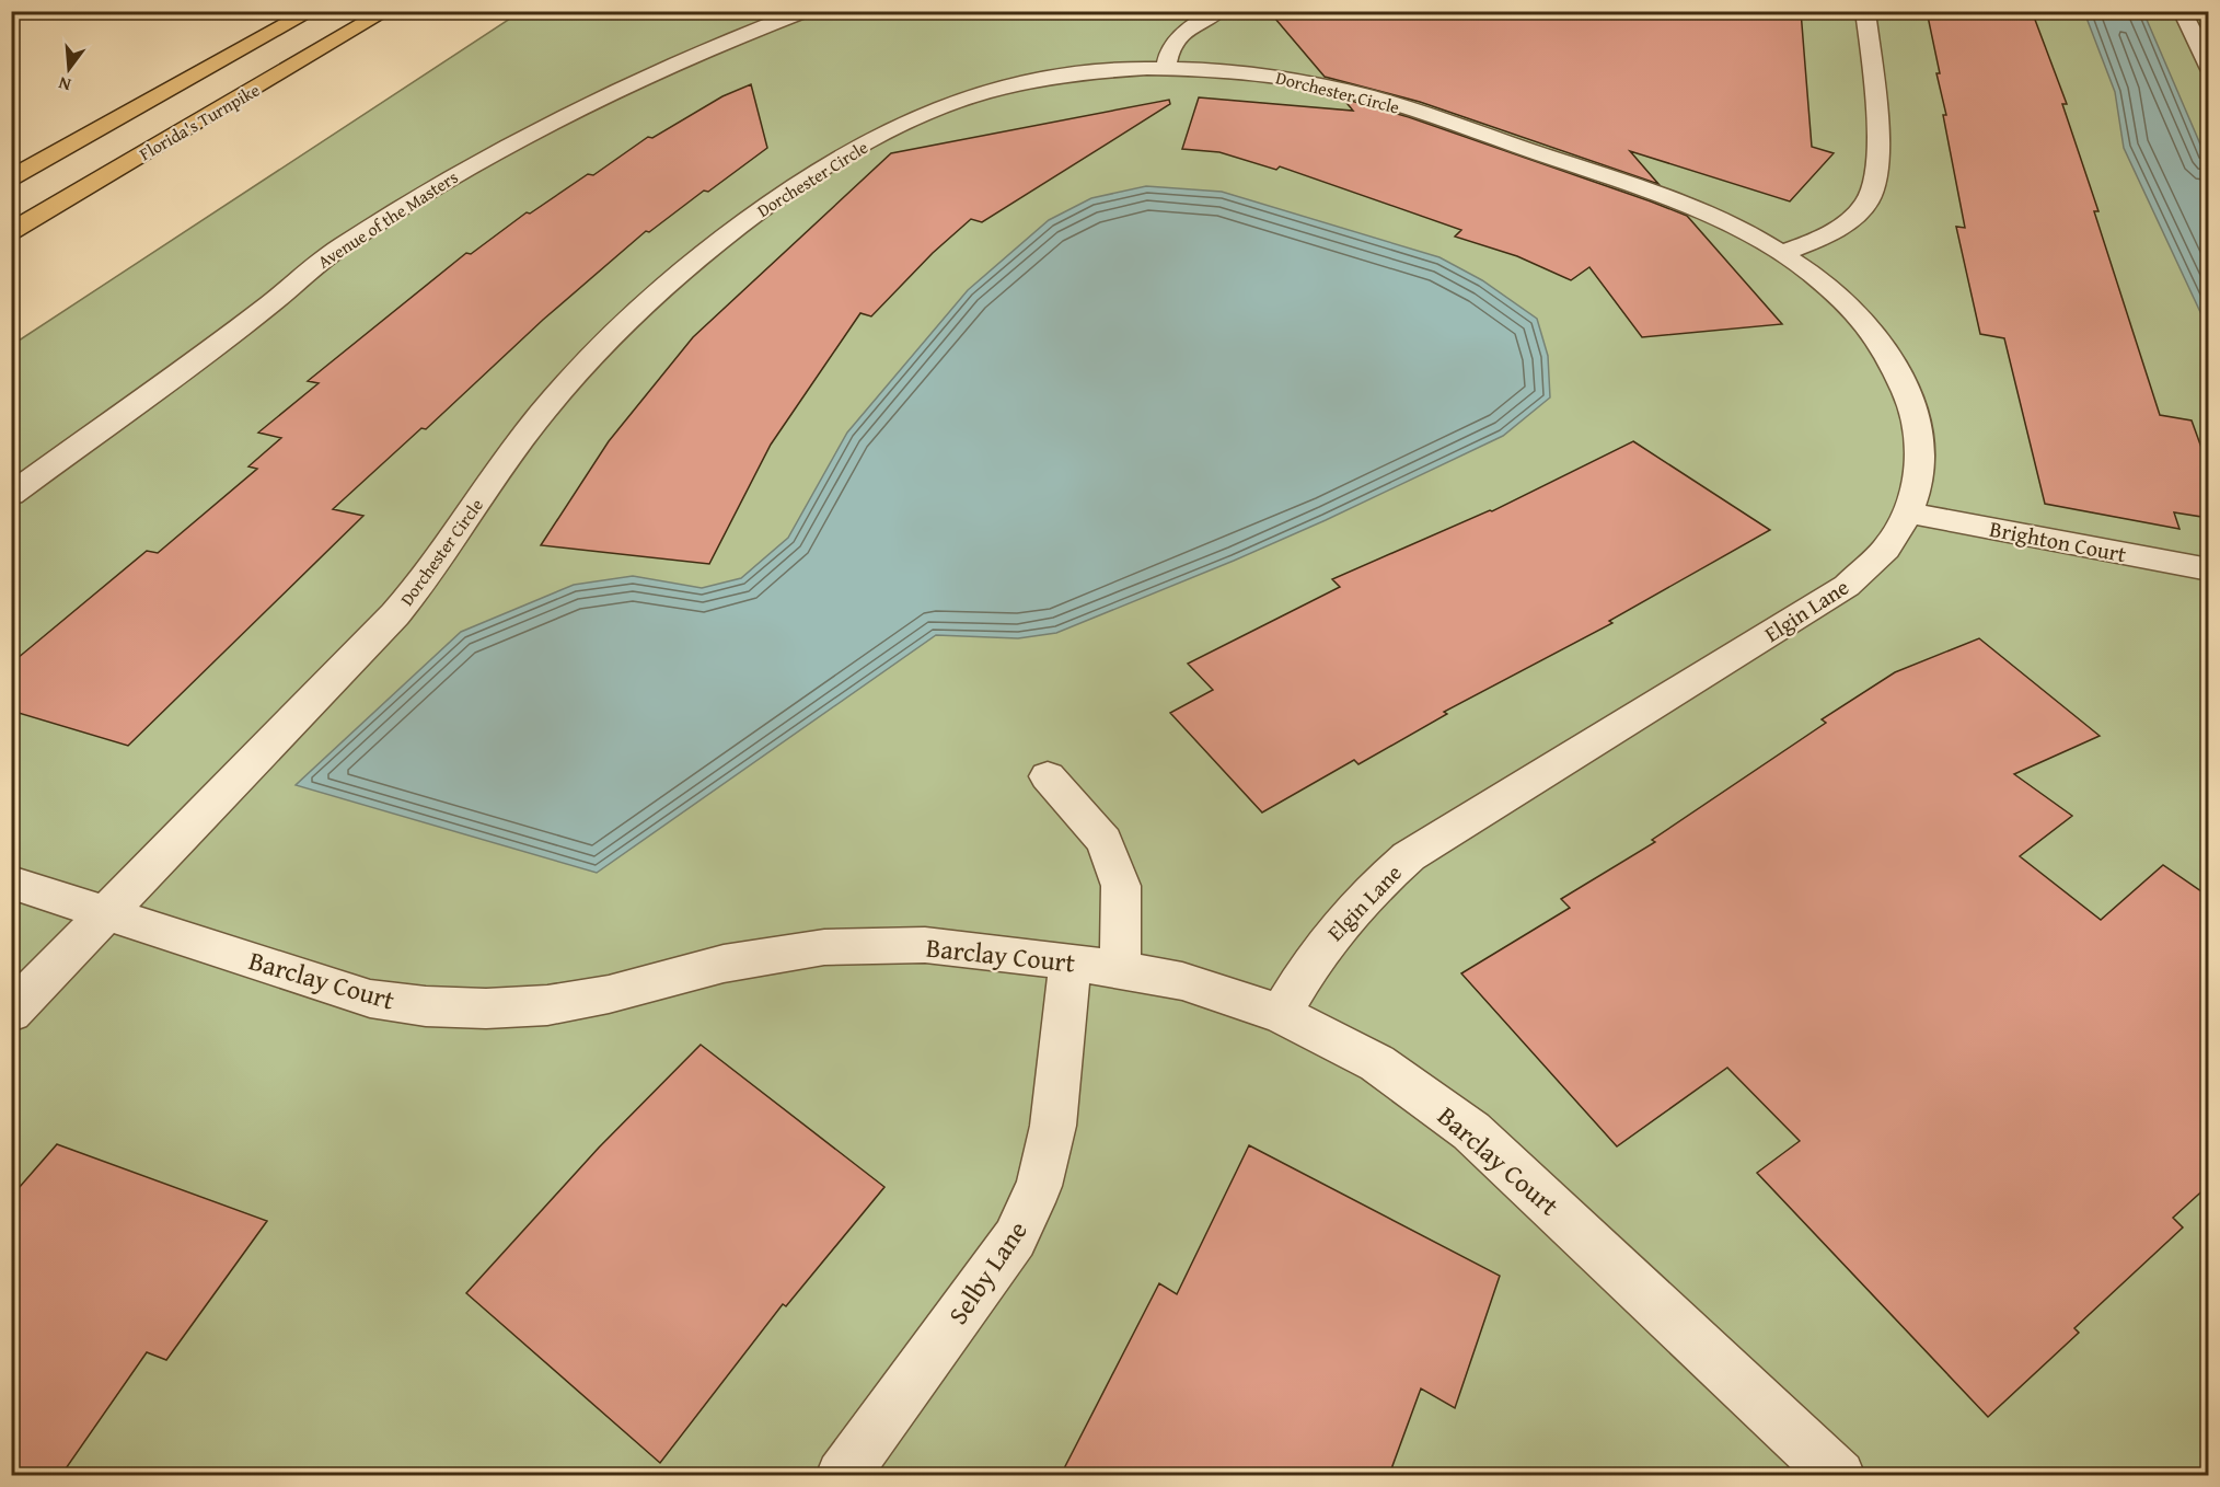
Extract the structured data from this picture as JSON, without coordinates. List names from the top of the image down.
{
  "streets": {
    "highway": ["Florida's Turnpike"],
    "street": [
      "Dorchester Circle",
      "Avenue of the Masters",
      "Brighton Court",
      "Elgin Lane",
      "Barclay Court",
      "Selby Lane"
    ]
  },
  "crossings": [
    ["Dorchester Circle", "Elgin Lane"],
    ["Dorchester Circle", "Barclay Court"],
    ["Brighton Court", "Elgin Lane"],
    ["Elgin Lane", "Barclay Court"],
    ["Barclay Court", "Selby Lane"]
  ],
  "north": "bottom"
}
